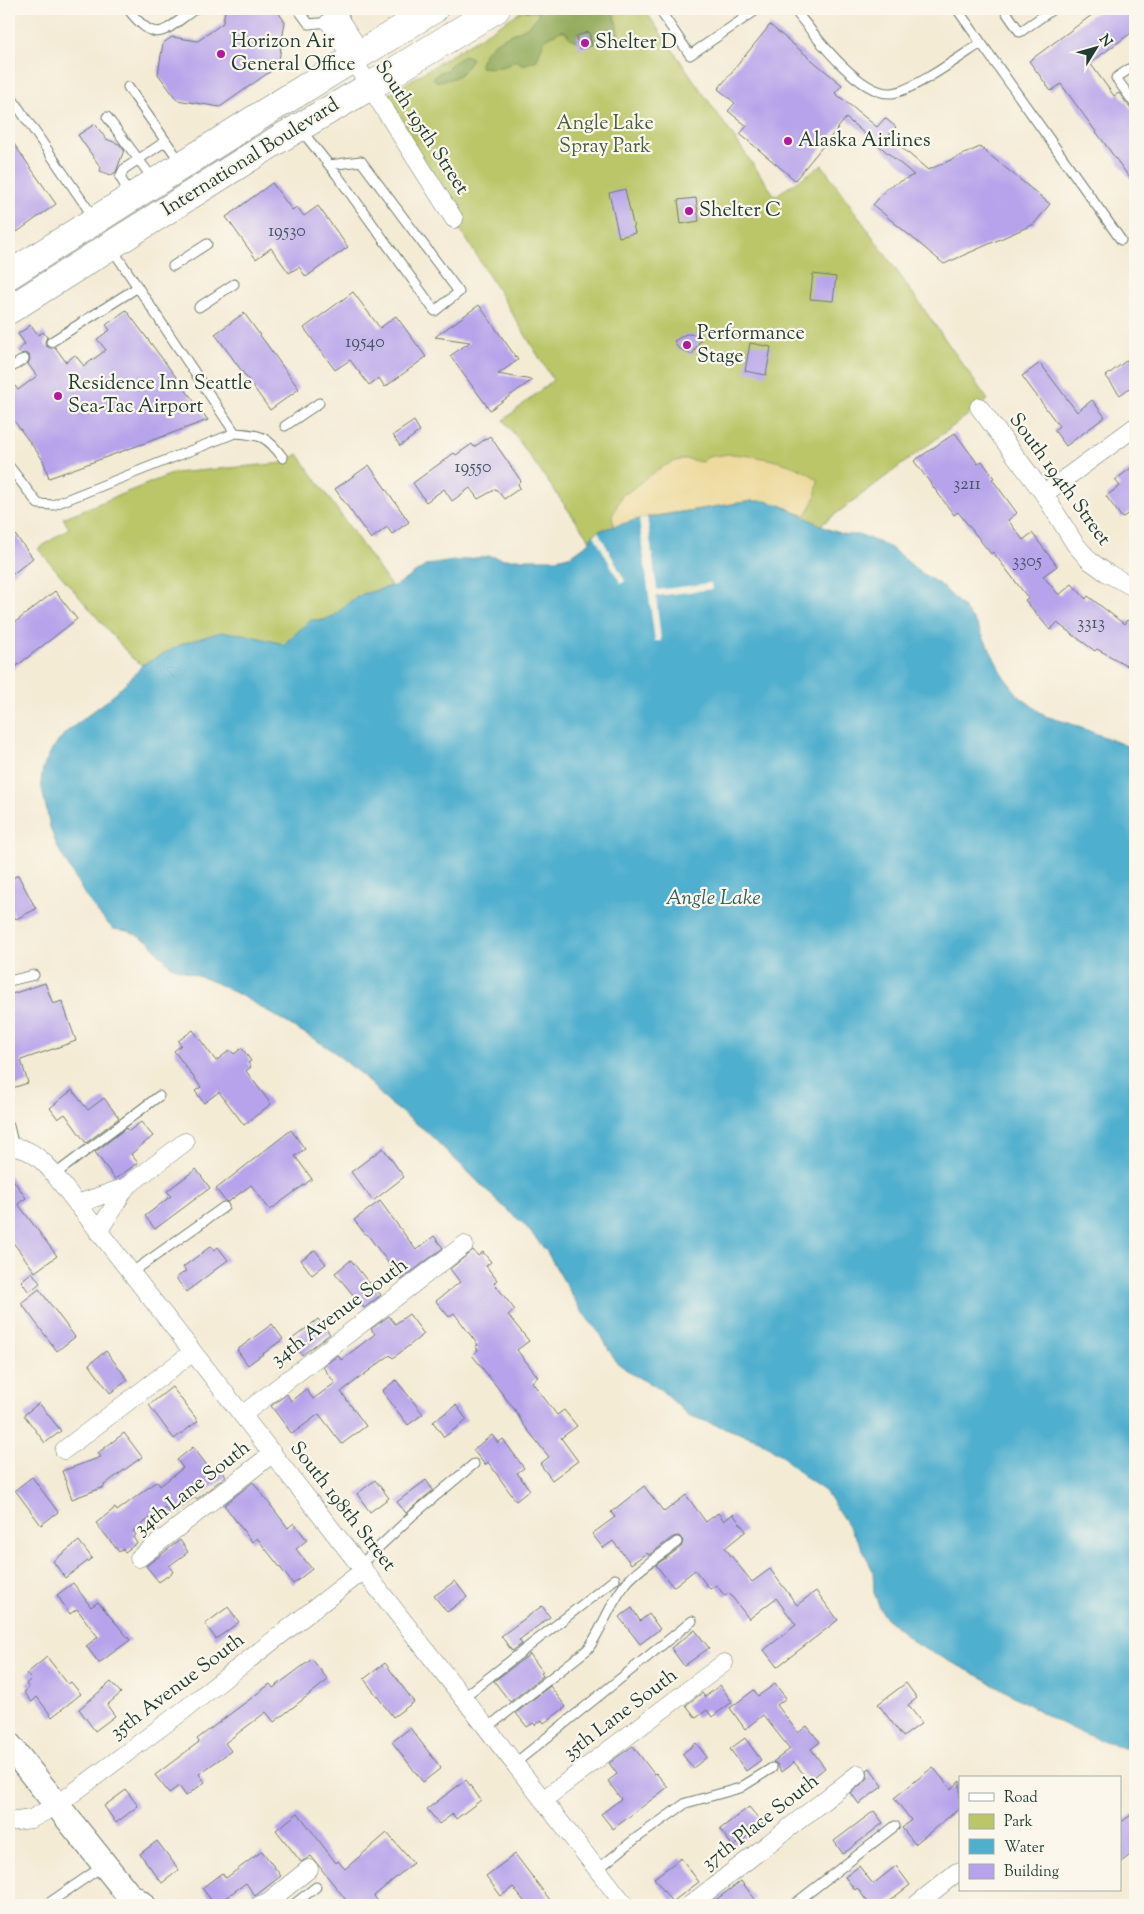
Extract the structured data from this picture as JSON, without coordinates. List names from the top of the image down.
{
  "streets": {
    "main road": ["International Boulevard"],
    "street": [
      "South 195th Street",
      "South 194th Street",
      "34th Avenue South",
      "34th Lane South",
      "South 198th Street",
      "35th Avenue South",
      "35th Lane South",
      "37th Place South"
    ]
  },
  "crossings": [
    ["South 195th Street", "International Boulevard"],
    ["34th Avenue South", "South 198th Street"],
    ["34th Lane South", "South 198th Street"],
    ["South 198th Street", "35th Avenue South"],
    ["South 198th Street", "35th Lane South"]
  ],
  "water": ["Angle Lake"],
  "parks": ["Angle Lake Spray Park"],
  "places": [
    "Shelter D",
    "Horizon Air General Office",
    "Alaska Airlines",
    "Shelter C",
    "Performance Stage",
    "Residence Inn Seattle Sea-Tac Airport"
  ],
  "house_numbers": [
    "19530",
    "19540",
    "19550",
    "3211",
    "3305",
    "3313"
  ],
  "legend": [
    "Road",
    "Park",
    "Water",
    "Building"
  ],
  "north": "top right"
}
